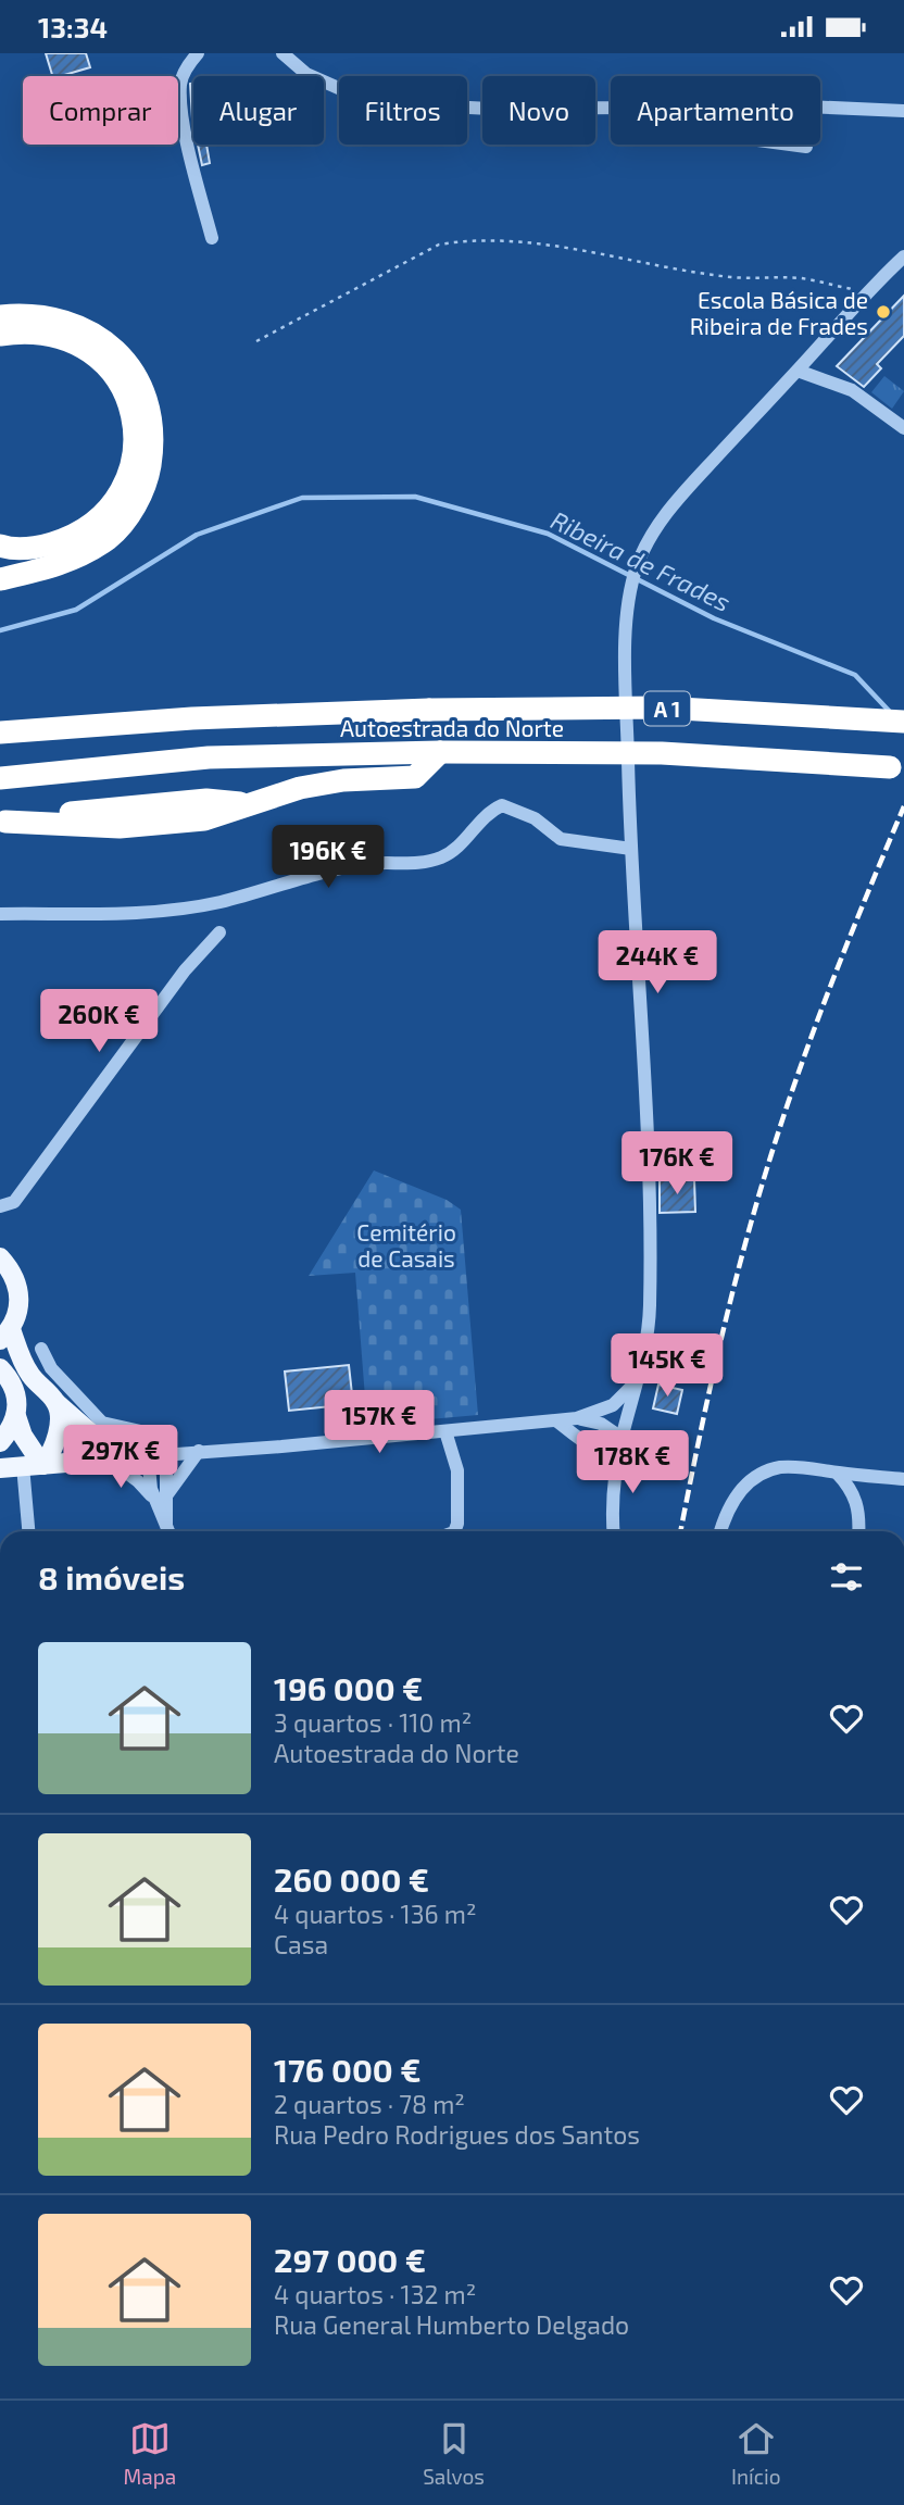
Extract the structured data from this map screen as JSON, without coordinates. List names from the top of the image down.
{
  "streets": {
    "highway": ["A 1", "Autoestrada do Norte"]
  },
  "water": ["Ribeira de Frades"],
  "parks": ["Cemitério de Casais"],
  "places": ["Escola Básica de Ribeira de Frades"],
  "page": {
    "status": "13:34",
    "chip": [
      "Comprar",
      "Alugar",
      "Filtros",
      "Novo",
      "Apartamento"
    ],
    "price": [
      "196K €",
      "244K €",
      "260K €",
      "176K €",
      "145K €",
      "157K €",
      "297K €",
      "178K €"
    ],
    "heading": "8 imóveis",
    "list": [
      {
        "name": "196 000 €",
        "note": "3 quartos · 110 m² · Autoestrada do Norte"
      },
      {
        "name": "260 000 €",
        "note": "4 quartos · 136 m² · Casa"
      },
      {
        "name": "176 000 €",
        "note": "2 quartos · 78 m² · Rua Pedro Rodrigues dos Santos"
      },
      {
        "name": "297 000 €",
        "note": "4 quartos · 132 m² · Rua General Humberto Delgado"
      }
    ],
    "tabs": ["Mapa", "Salvos", "Início"]
  }
}
